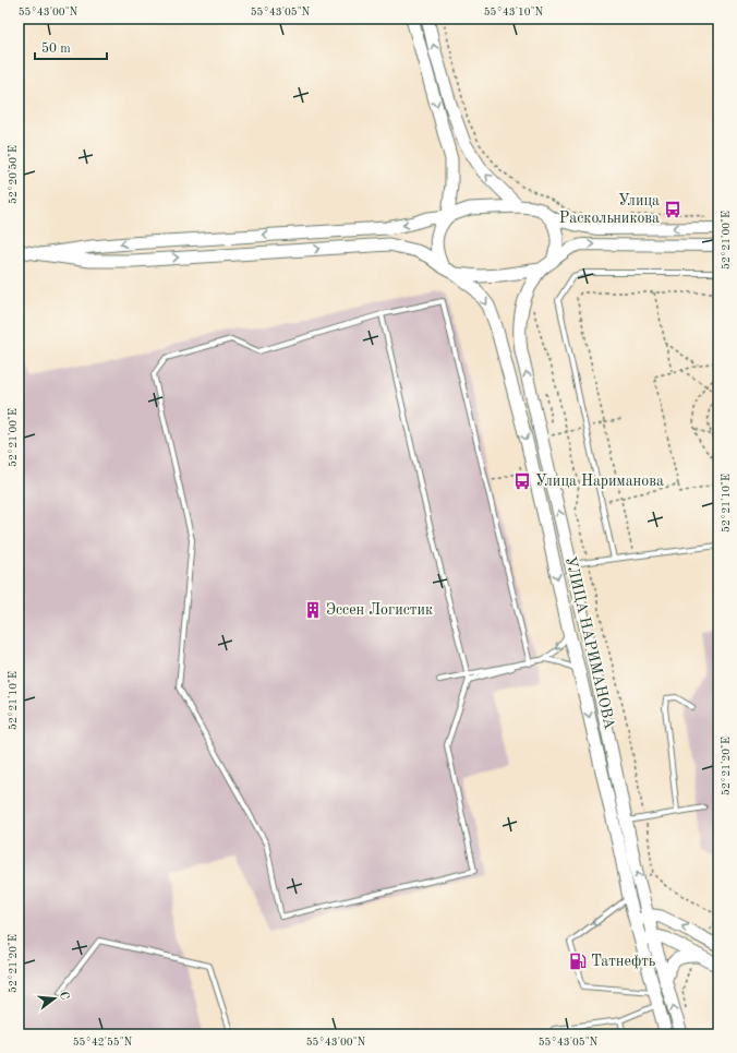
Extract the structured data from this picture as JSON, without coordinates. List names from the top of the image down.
{
  "streets": {
    "main road": ["УЛИЦА НАРИМАНОВА"]
  },
  "places": {
    "bus stop": ["Улица Раскольникова", "Улица Нариманова"],
    "building": ["Эссен Логистик"],
    "fuel station": ["Татнефть"]
  },
  "scale_bar": "50 m",
  "north": "right",
  "coordinates": [
    "55°43'00\"N",
    "55°43'05\"N",
    "55°43'10\"N",
    "52°20'50\"E",
    "52°21'00\"E",
    "52°21'10\"E",
    "52°21'20\"E",
    "55°42'55\"N"
  ]
}
